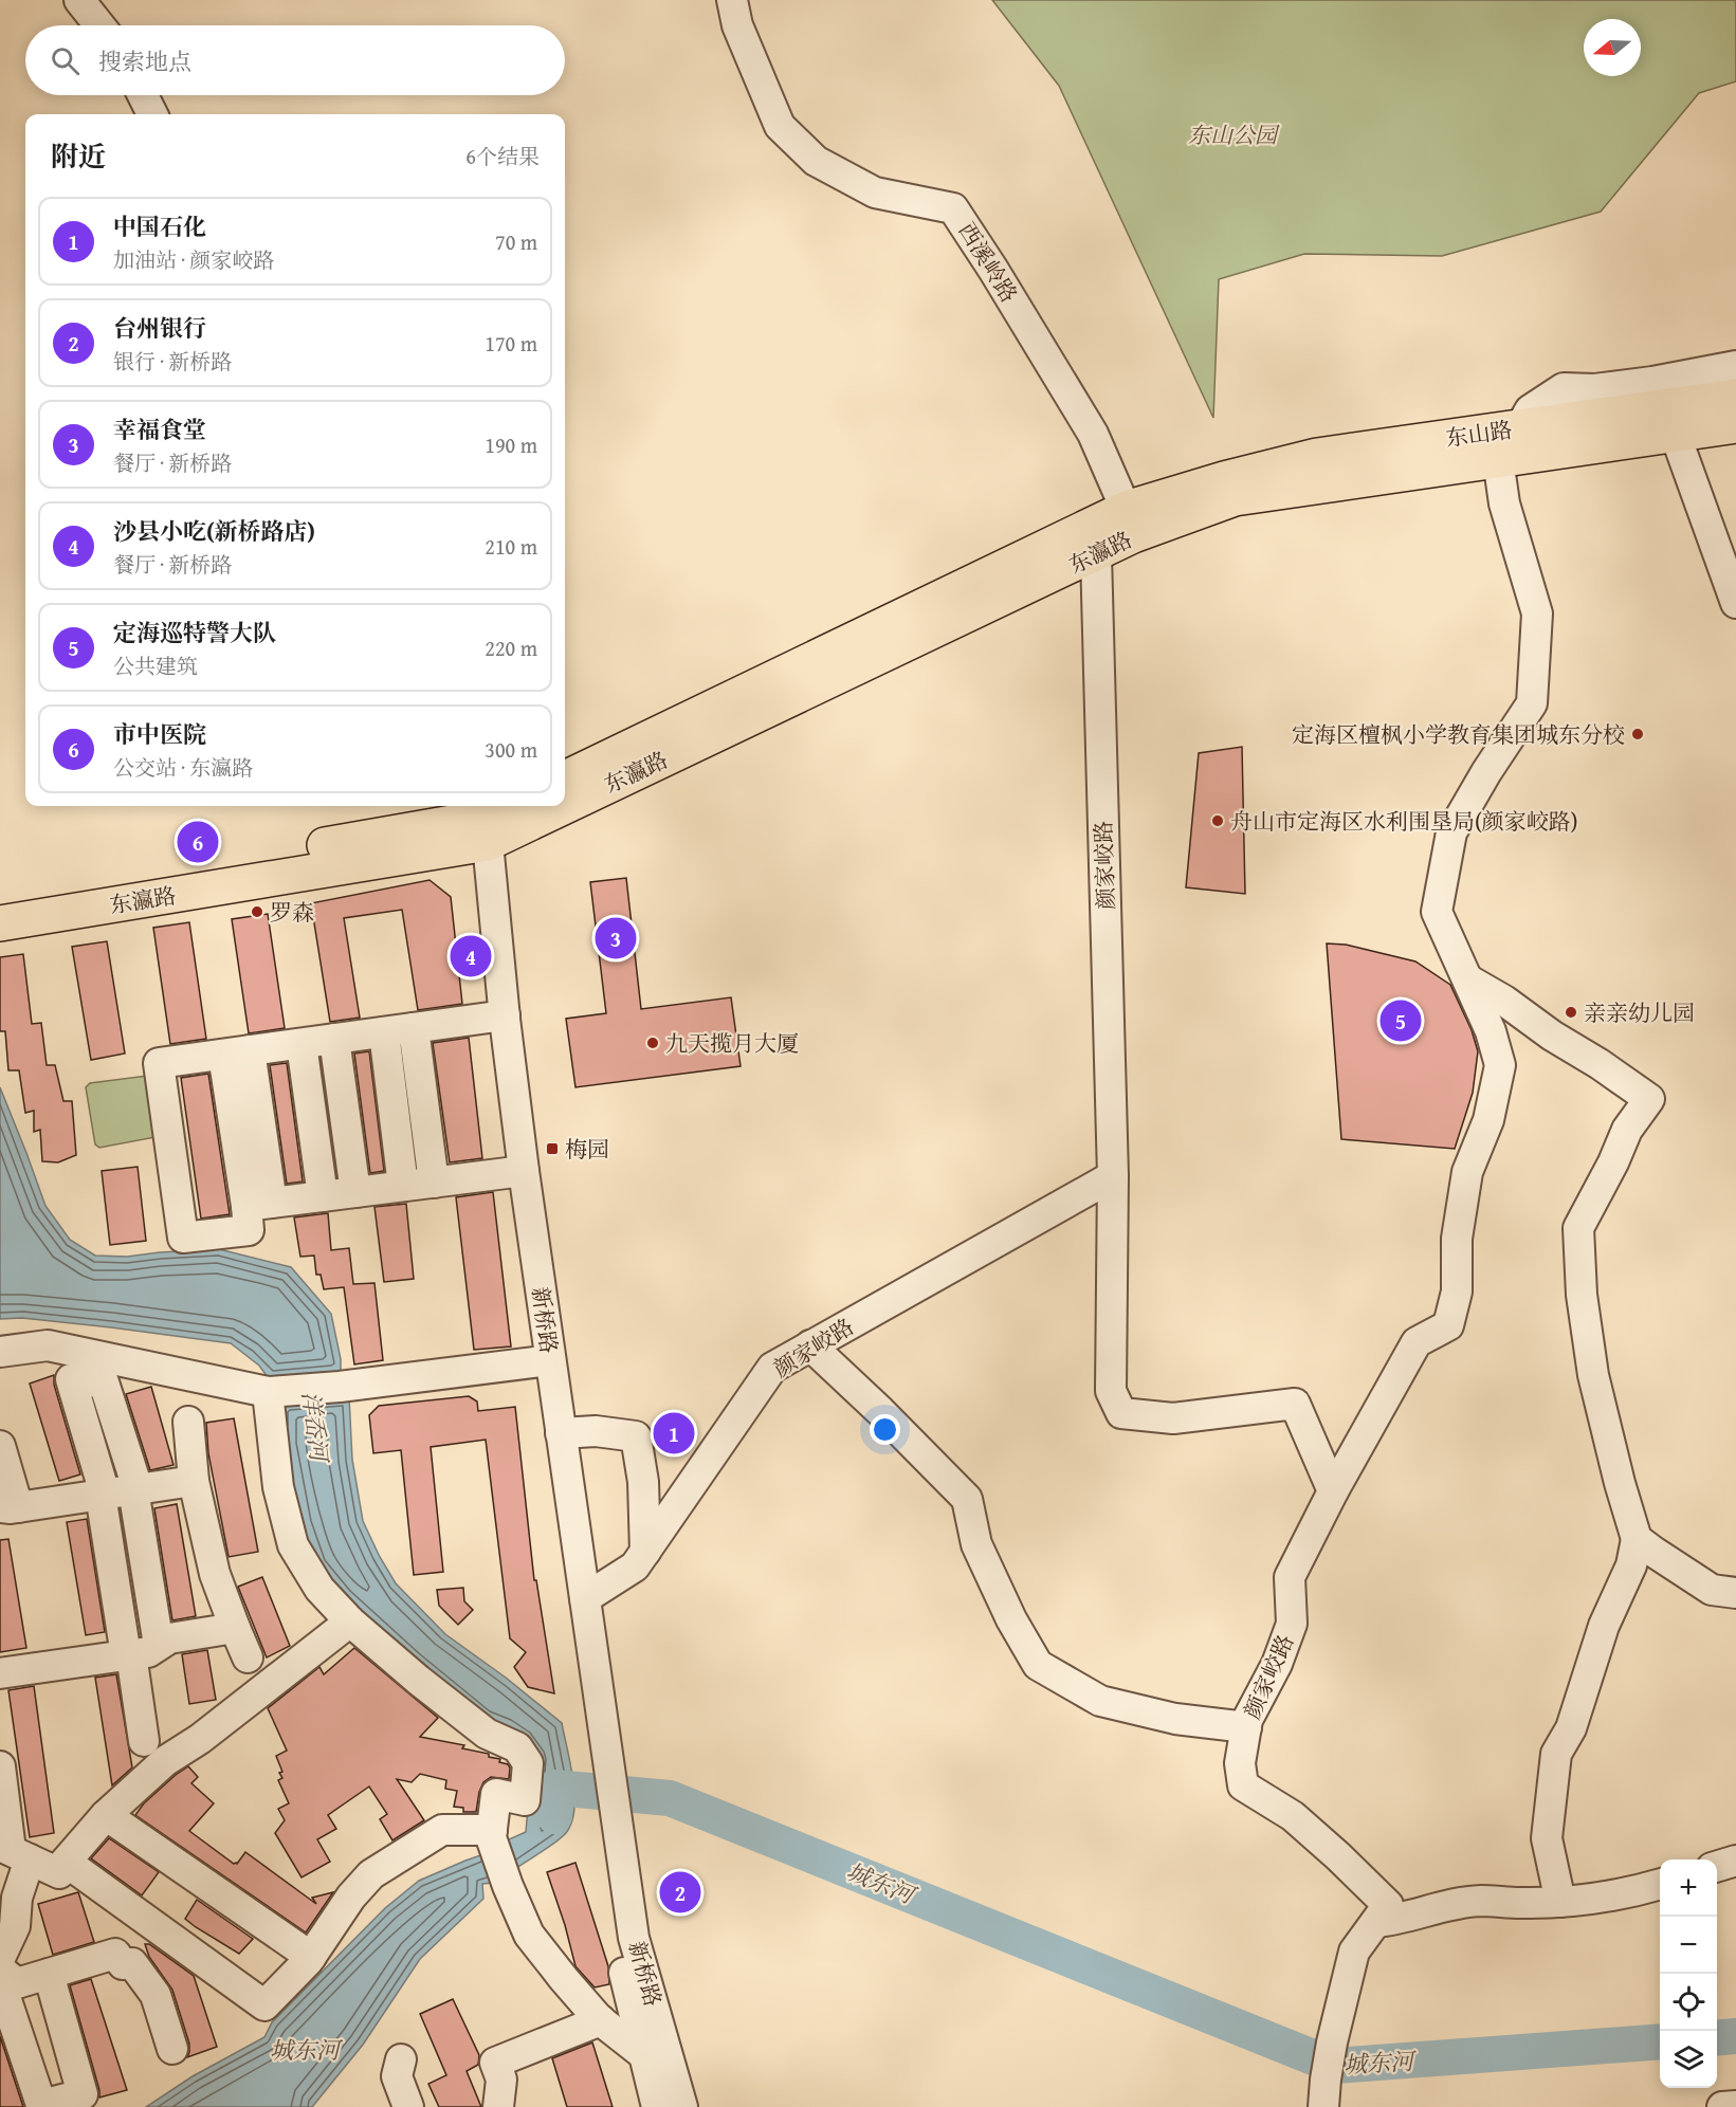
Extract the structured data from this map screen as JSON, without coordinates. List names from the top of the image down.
{
  "streets": {
    "main road": ["东山路", "东瀛路"],
    "street": ["西溪岭路", "颜家峧路", "新桥路"]
  },
  "crossings": [
    ["西溪岭路", "东瀛路"],
    ["东山路", "东瀛路"],
    ["东瀛路", "颜家峧路"],
    ["东瀛路", "新桥路"],
    ["颜家峧路", "新桥路"]
  ],
  "water": ["洋岙河", "城东河"],
  "parks": ["东山公园"],
  "places": {
    "other": [
      "定海区檀枫小学教育集团城东分校",
      "舟山市定海区水利围垦局(颜家峧路)",
      "罗森",
      "亲亲幼儿园",
      "九天揽月大厦"
    ],
    "transit": ["梅园"]
  },
  "north": "left",
  "page": {
    "search": "搜索地点",
    "heading": ["附近", "6个结果"],
    "list": [
      {
        "mark": "1",
        "name": "中国石化",
        "note": "加油站 · 颜家峧路",
        "value": "70 m"
      },
      {
        "mark": "2",
        "name": "台州银行",
        "note": "银行 · 新桥路",
        "value": "170 m"
      },
      {
        "mark": "3",
        "name": "幸福食堂",
        "note": "餐厅 · 新桥路",
        "value": "190 m"
      },
      {
        "mark": "4",
        "name": "沙县小吃(新桥路店)",
        "note": "餐厅 · 新桥路",
        "value": "210 m"
      },
      {
        "mark": "5",
        "name": "定海巡特警大队",
        "note": "公共建筑",
        "value": "220 m"
      },
      {
        "mark": "6",
        "name": "市中医院",
        "note": "公交站 · 东瀛路",
        "value": "300 m"
      }
    ],
    "pins": [
      "6",
      "3",
      "4",
      "5",
      "1",
      "2"
    ],
    "map_buttons": ["+", "−"]
  }
}
